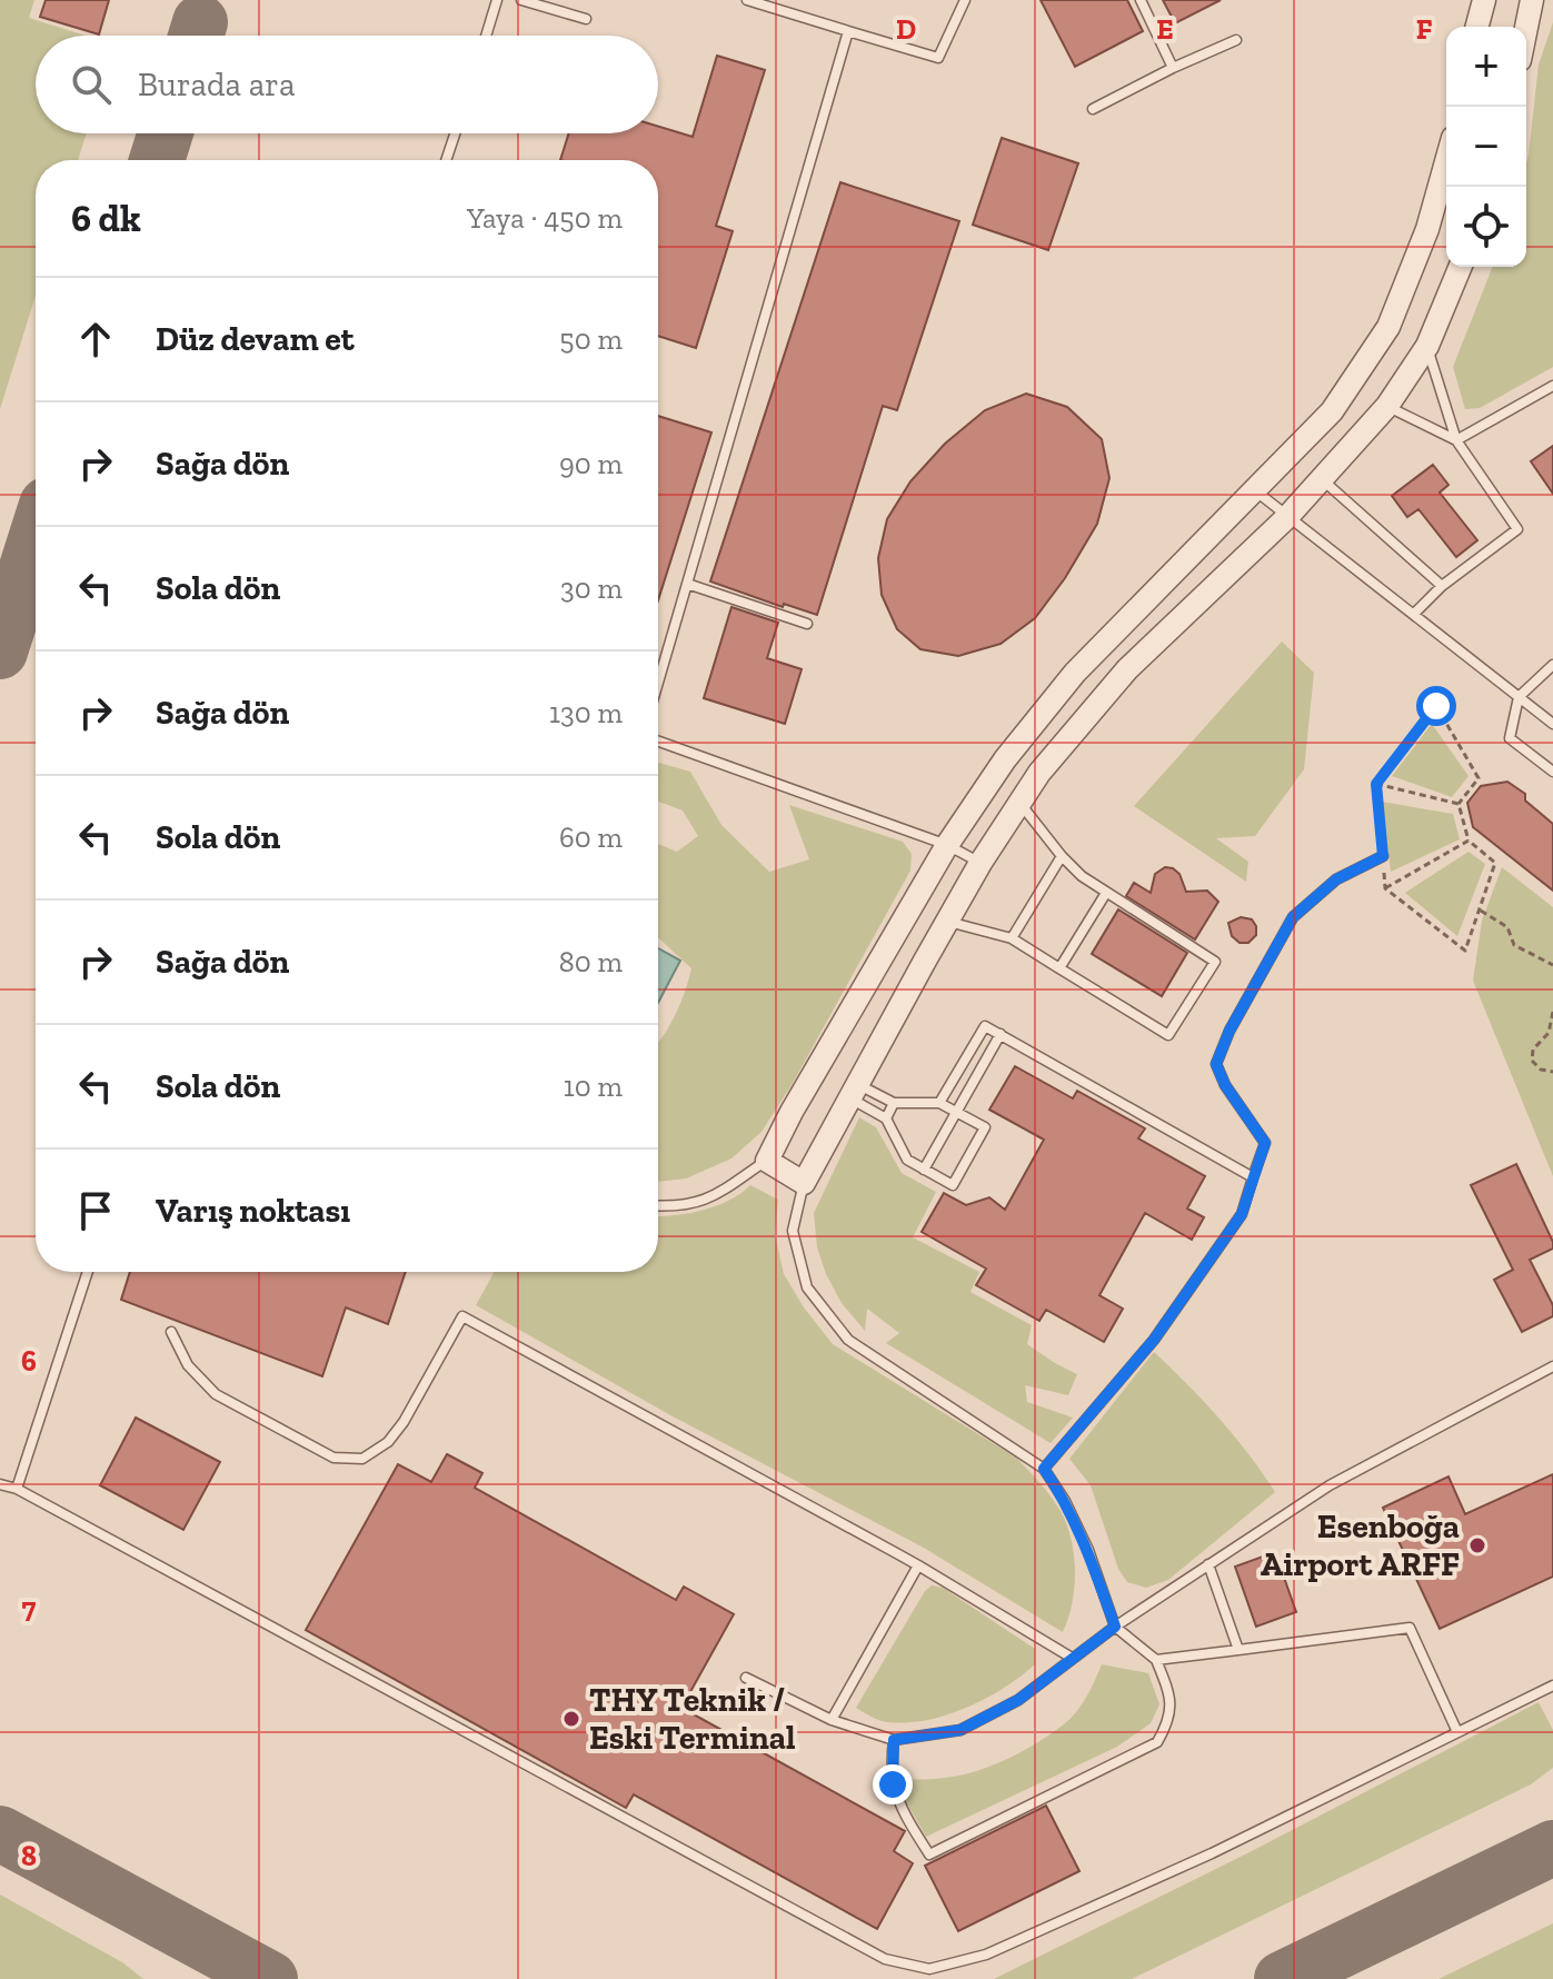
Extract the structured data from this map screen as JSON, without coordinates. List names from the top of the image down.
{
  "places": ["Esenboğa Airport ARFF", "THY Teknik / Eski Terminal"],
  "page": {
    "map_buttons": ["+", "−"],
    "search": "Burada ara",
    "heading": ["6 dk", "Yaya · 450 m"],
    "list": [
      ["Düz devam et", "50 m"],
      ["Sağa dön", "90 m"],
      ["Sola dön", "30 m"],
      ["Sağa dön", "130 m"],
      ["Sola dön", "60 m"],
      ["Sağa dön", "80 m"],
      ["Sola dön", "10 m"],
      "Varış noktası"
    ]
  },
  "grid": {
    "columns": ["D", "E", "F"],
    "rows": ["6", "7", "8"]
  }
}
